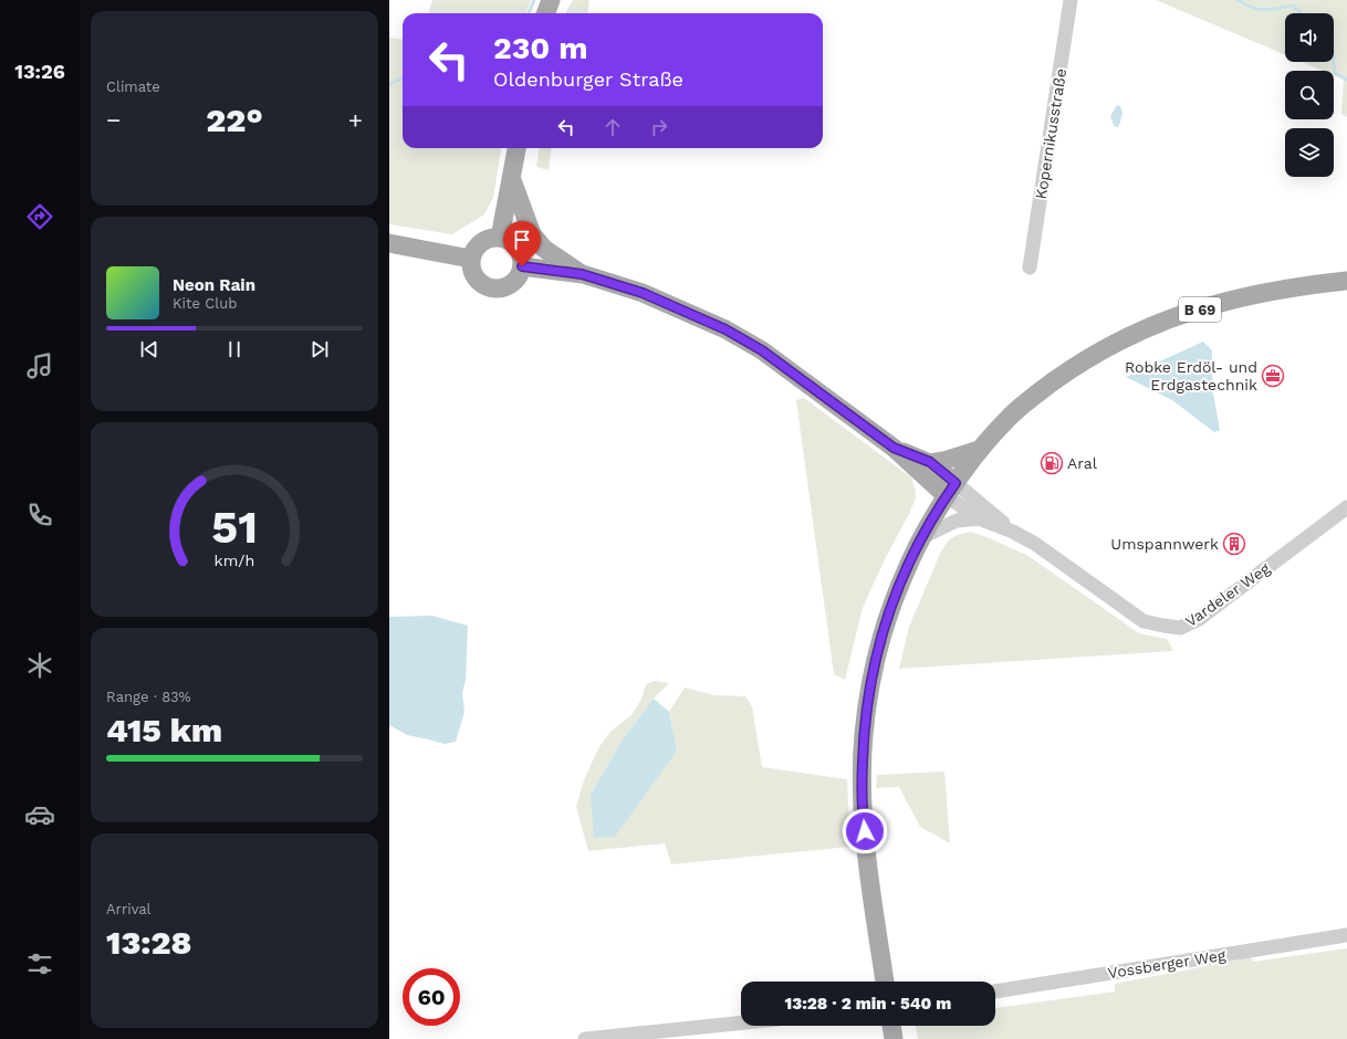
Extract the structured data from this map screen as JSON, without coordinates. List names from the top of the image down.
{
  "streets": {
    "main road": ["B 69"],
    "street": ["Kopernikusstraße", "Vardeler Weg", "Vossberger Weg"]
  },
  "crossings": [
    ["B 69", "Vardeler Weg"]
  ],
  "places": {
    "office": ["Robke Erdöl- und Erdgastechnik"],
    "fuel station": ["Aral"],
    "building": ["Umspannwerk"]
  },
  "page": {
    "tabs": "13:26",
    "tile": [
      "Climate",
      ["Range · 83%", "415 km"],
      ["Arrival", "13:28"]
    ],
    "turn": ["230 m", "Oldenburger Straße"],
    "heat": ["−", "22°", "+"],
    "song": ["Neon Rain", "Kite Club"],
    "limit": "60",
    "trip": "13:28 · 2 min · 540 m",
    "gauge": ["51", "km/h"]
  }
}
